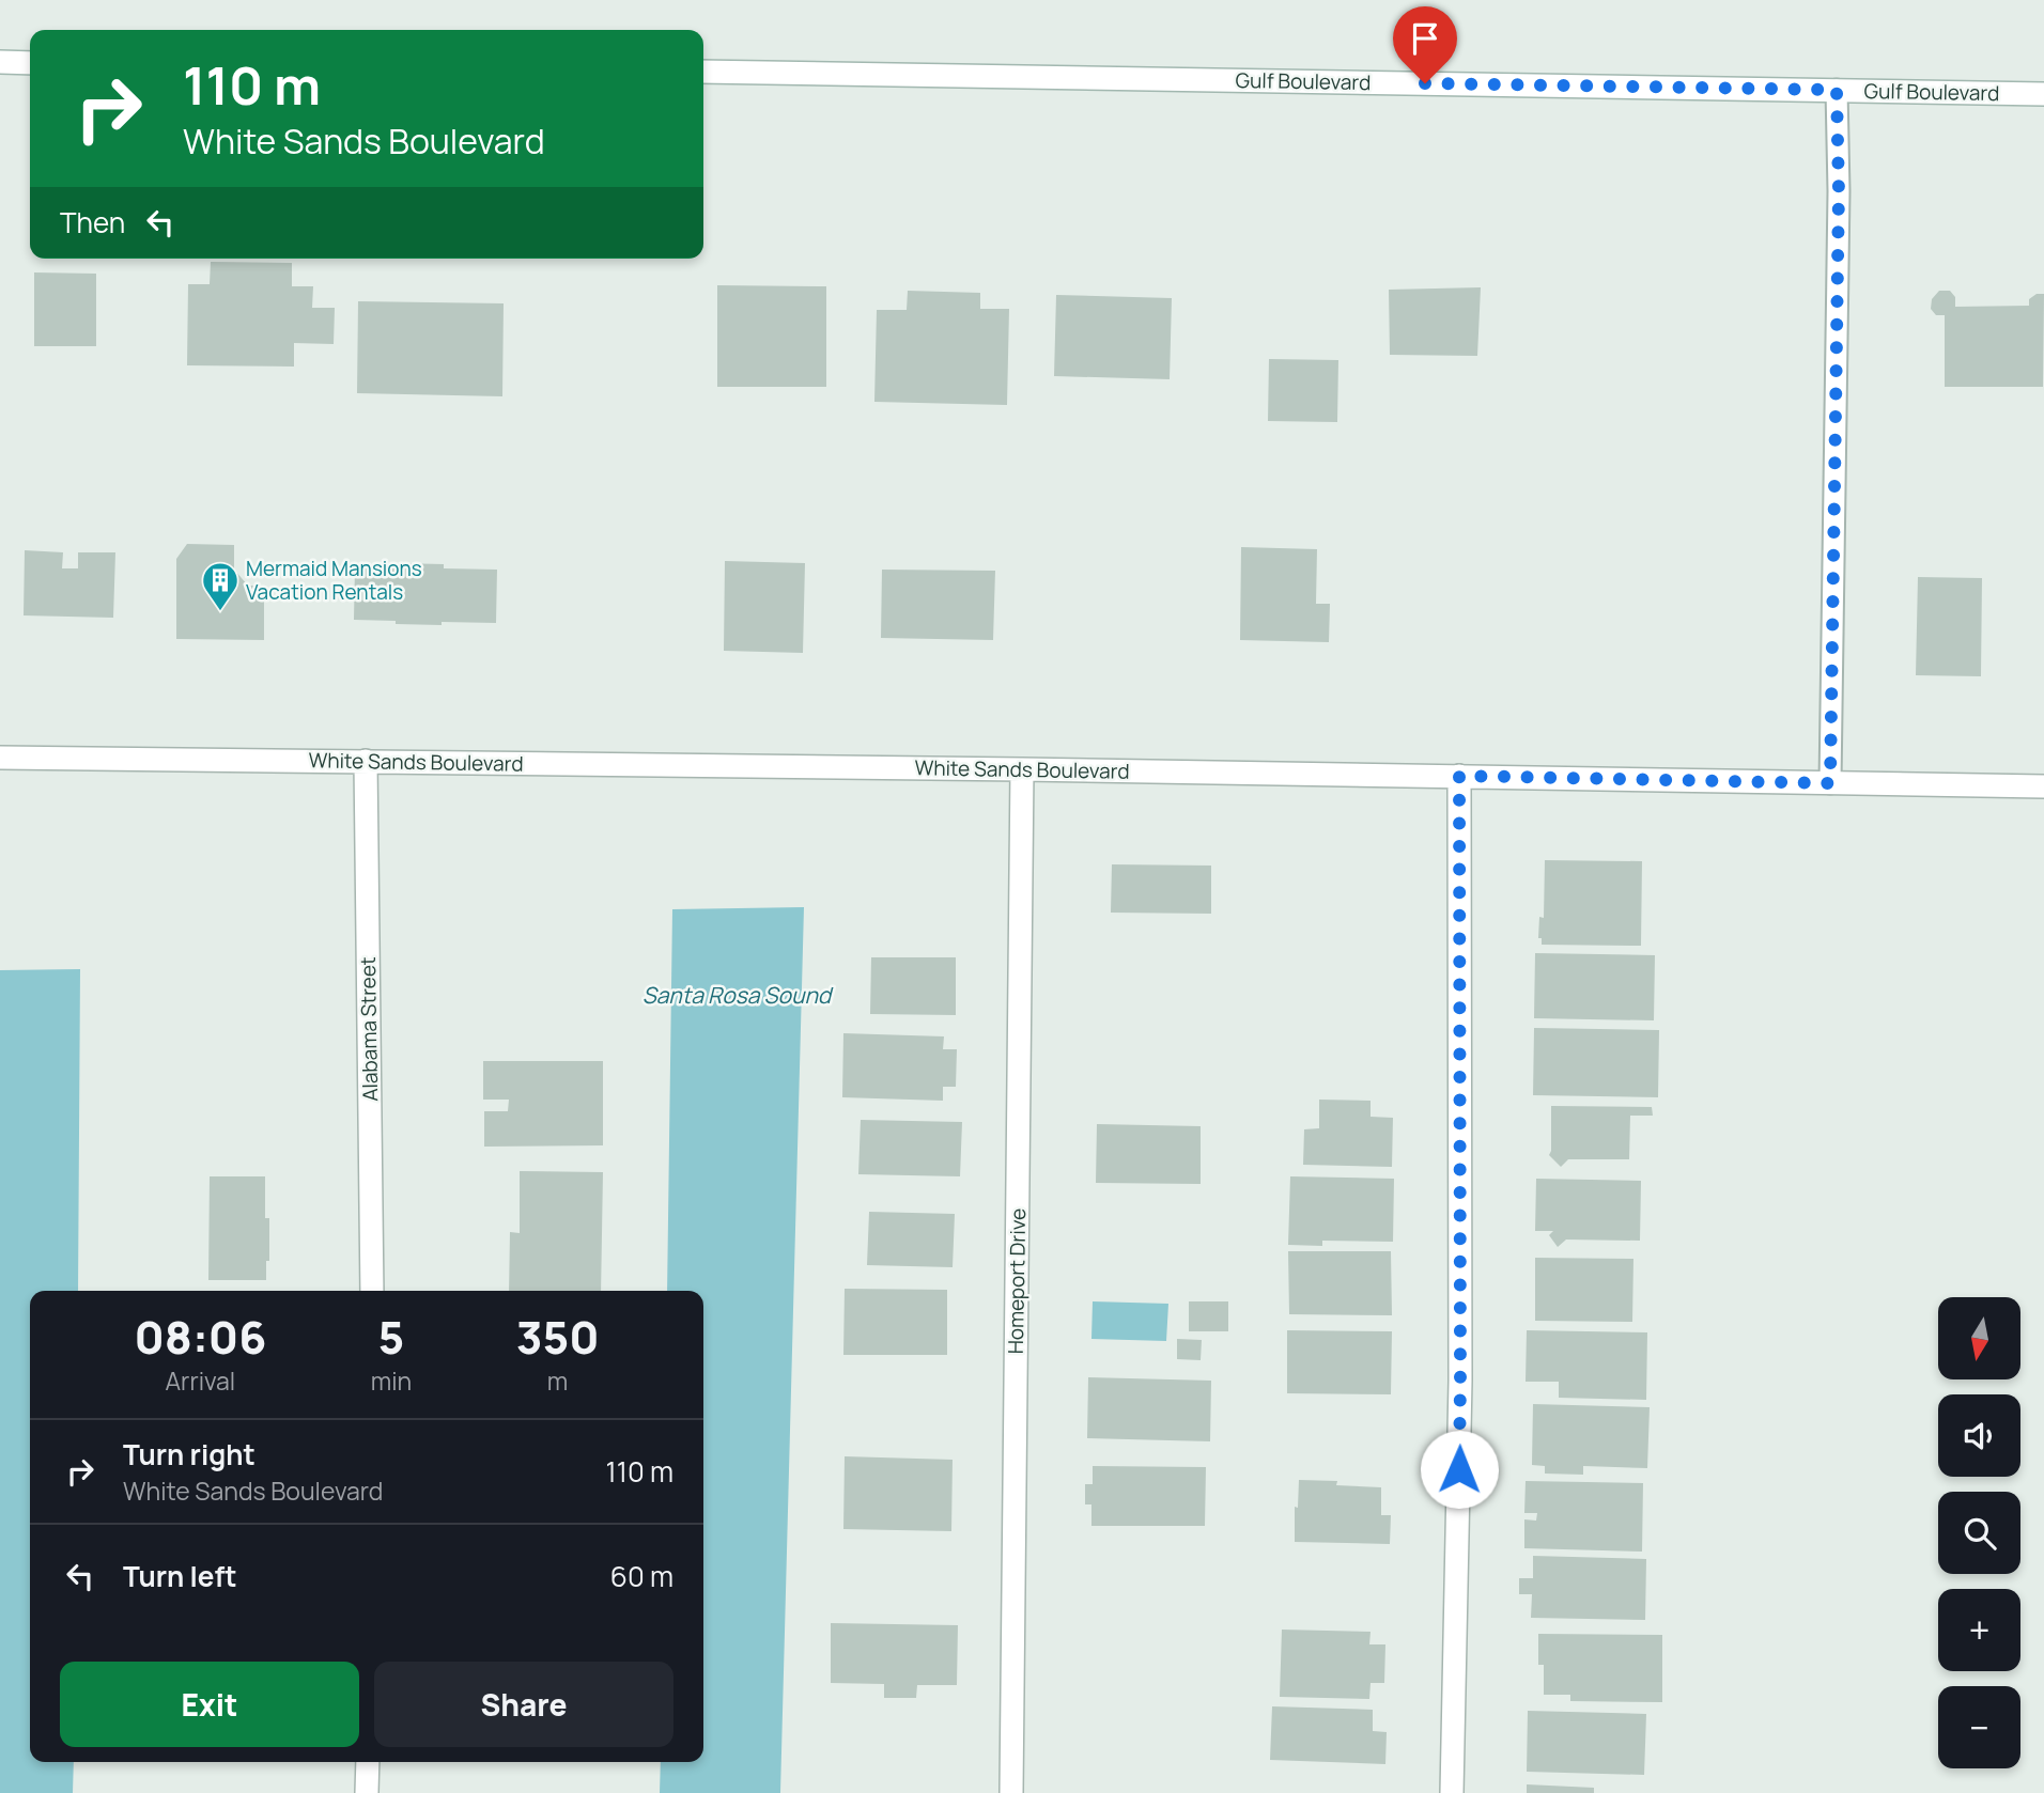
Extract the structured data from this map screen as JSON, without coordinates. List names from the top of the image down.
{
  "streets": {
    "street": [
      "Gulf Boulevard",
      "White Sands Boulevard",
      "Alabama Street",
      "Homeport Drive"
    ]
  },
  "crossings": [
    ["White Sands Boulevard", "Alabama Street"],
    ["White Sands Boulevard", "Homeport Drive"]
  ],
  "water": ["Santa Rosa Sound"],
  "places": {
    "building": ["Mermaid Mansions Vacation Rentals"]
  },
  "north": "bottom",
  "page": {
    "turn": ["110 m", "White Sands Boulevard"],
    "then": "Then",
    "eta": [
      "08:06",
      "Arrival",
      "5",
      "min",
      "350",
      "m"
    ],
    "map_buttons": ["+", "−"],
    "list": [
      {
        "name": "Turn right",
        "note": "White Sands Boulevard",
        "value": "110 m"
      },
      {
        "name": "Turn left",
        "value": "60 m"
      }
    ],
    "buttons": ["Exit", "Share"]
  }
}
